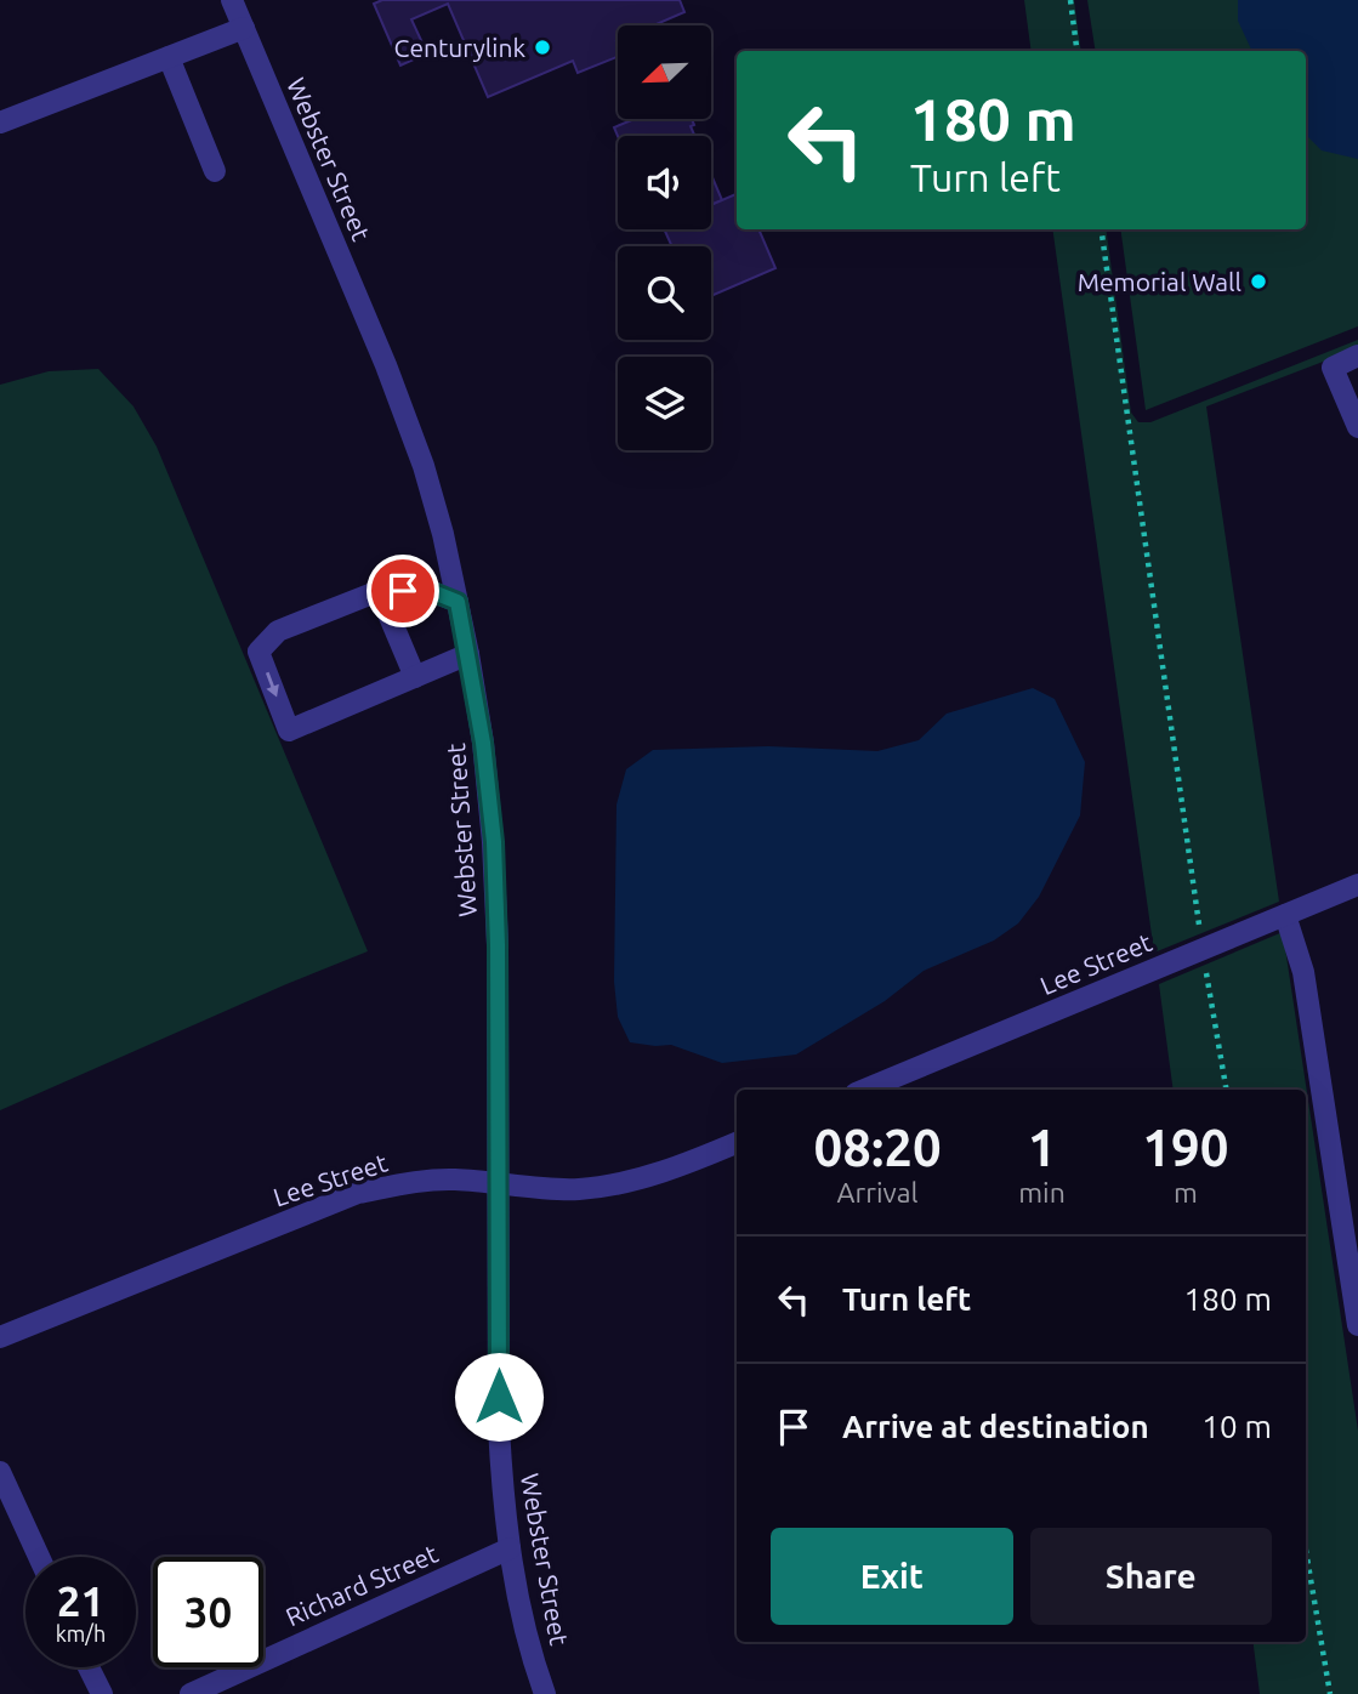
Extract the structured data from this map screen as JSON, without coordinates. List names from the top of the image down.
{
  "streets": {
    "street": ["Webster Street", "Lee Street", "Richard Street"]
  },
  "crossings": [
    ["Webster Street", "Lee Street"],
    ["Webster Street", "Richard Street"]
  ],
  "places": ["Centurylink", "Memorial Wall"],
  "north": "bottom left",
  "page": {
    "turn": ["180 m", "Turn left"],
    "eta": [
      "08:20",
      "Arrival",
      "1",
      "min",
      "190",
      "m"
    ],
    "list": [
      {
        "name": "Turn left",
        "value": "180 m"
      },
      {
        "name": "Arrive at destination",
        "value": "10 m"
      }
    ],
    "buttons": ["Exit", "Share"],
    "speed": "21 km/h",
    "limit": "30"
  }
}
